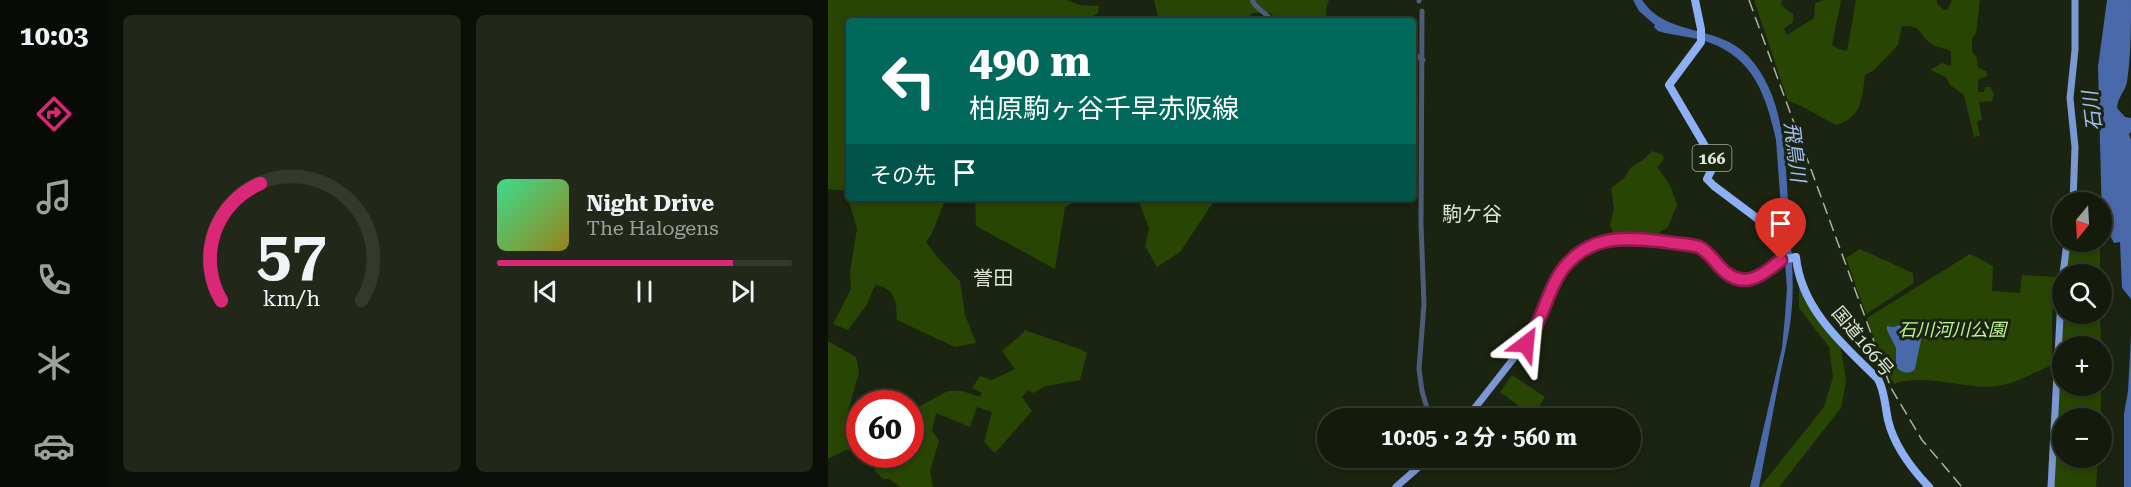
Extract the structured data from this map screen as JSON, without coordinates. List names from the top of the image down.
{
  "streets": {
    "highway": ["166", "国道166号"]
  },
  "districts": ["駒ケ谷", "誉田"],
  "water": ["石川", "飛鳥川"],
  "parks": ["石川河川公園"],
  "north": "bottom",
  "page": {
    "tabs": "10:03",
    "turn": ["490 m", "柏原駒ヶ谷千早赤阪線"],
    "then": "その先",
    "song": ["Night Drive", "The Halogens"],
    "map_buttons": ["+", "−"],
    "limit": "60",
    "trip": "10:05 · 2 分 · 560 m",
    "gauge": ["57", "km/h"]
  }
}
